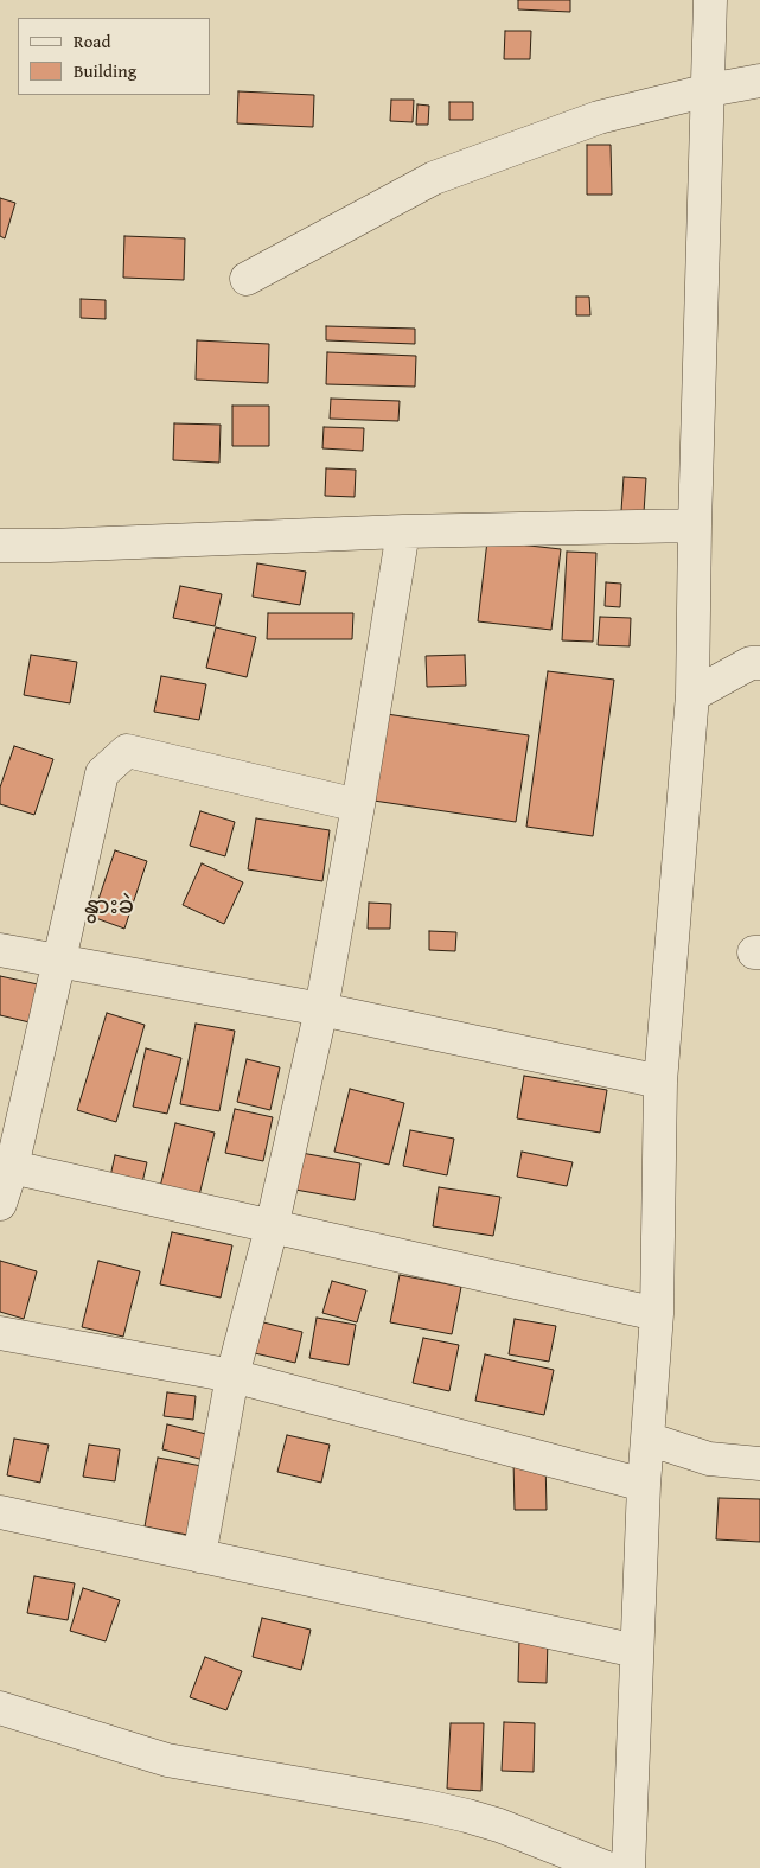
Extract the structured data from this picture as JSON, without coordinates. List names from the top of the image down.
{
  "districts": ["နွားခဲ"],
  "legend": ["Road", "Building"]
}
